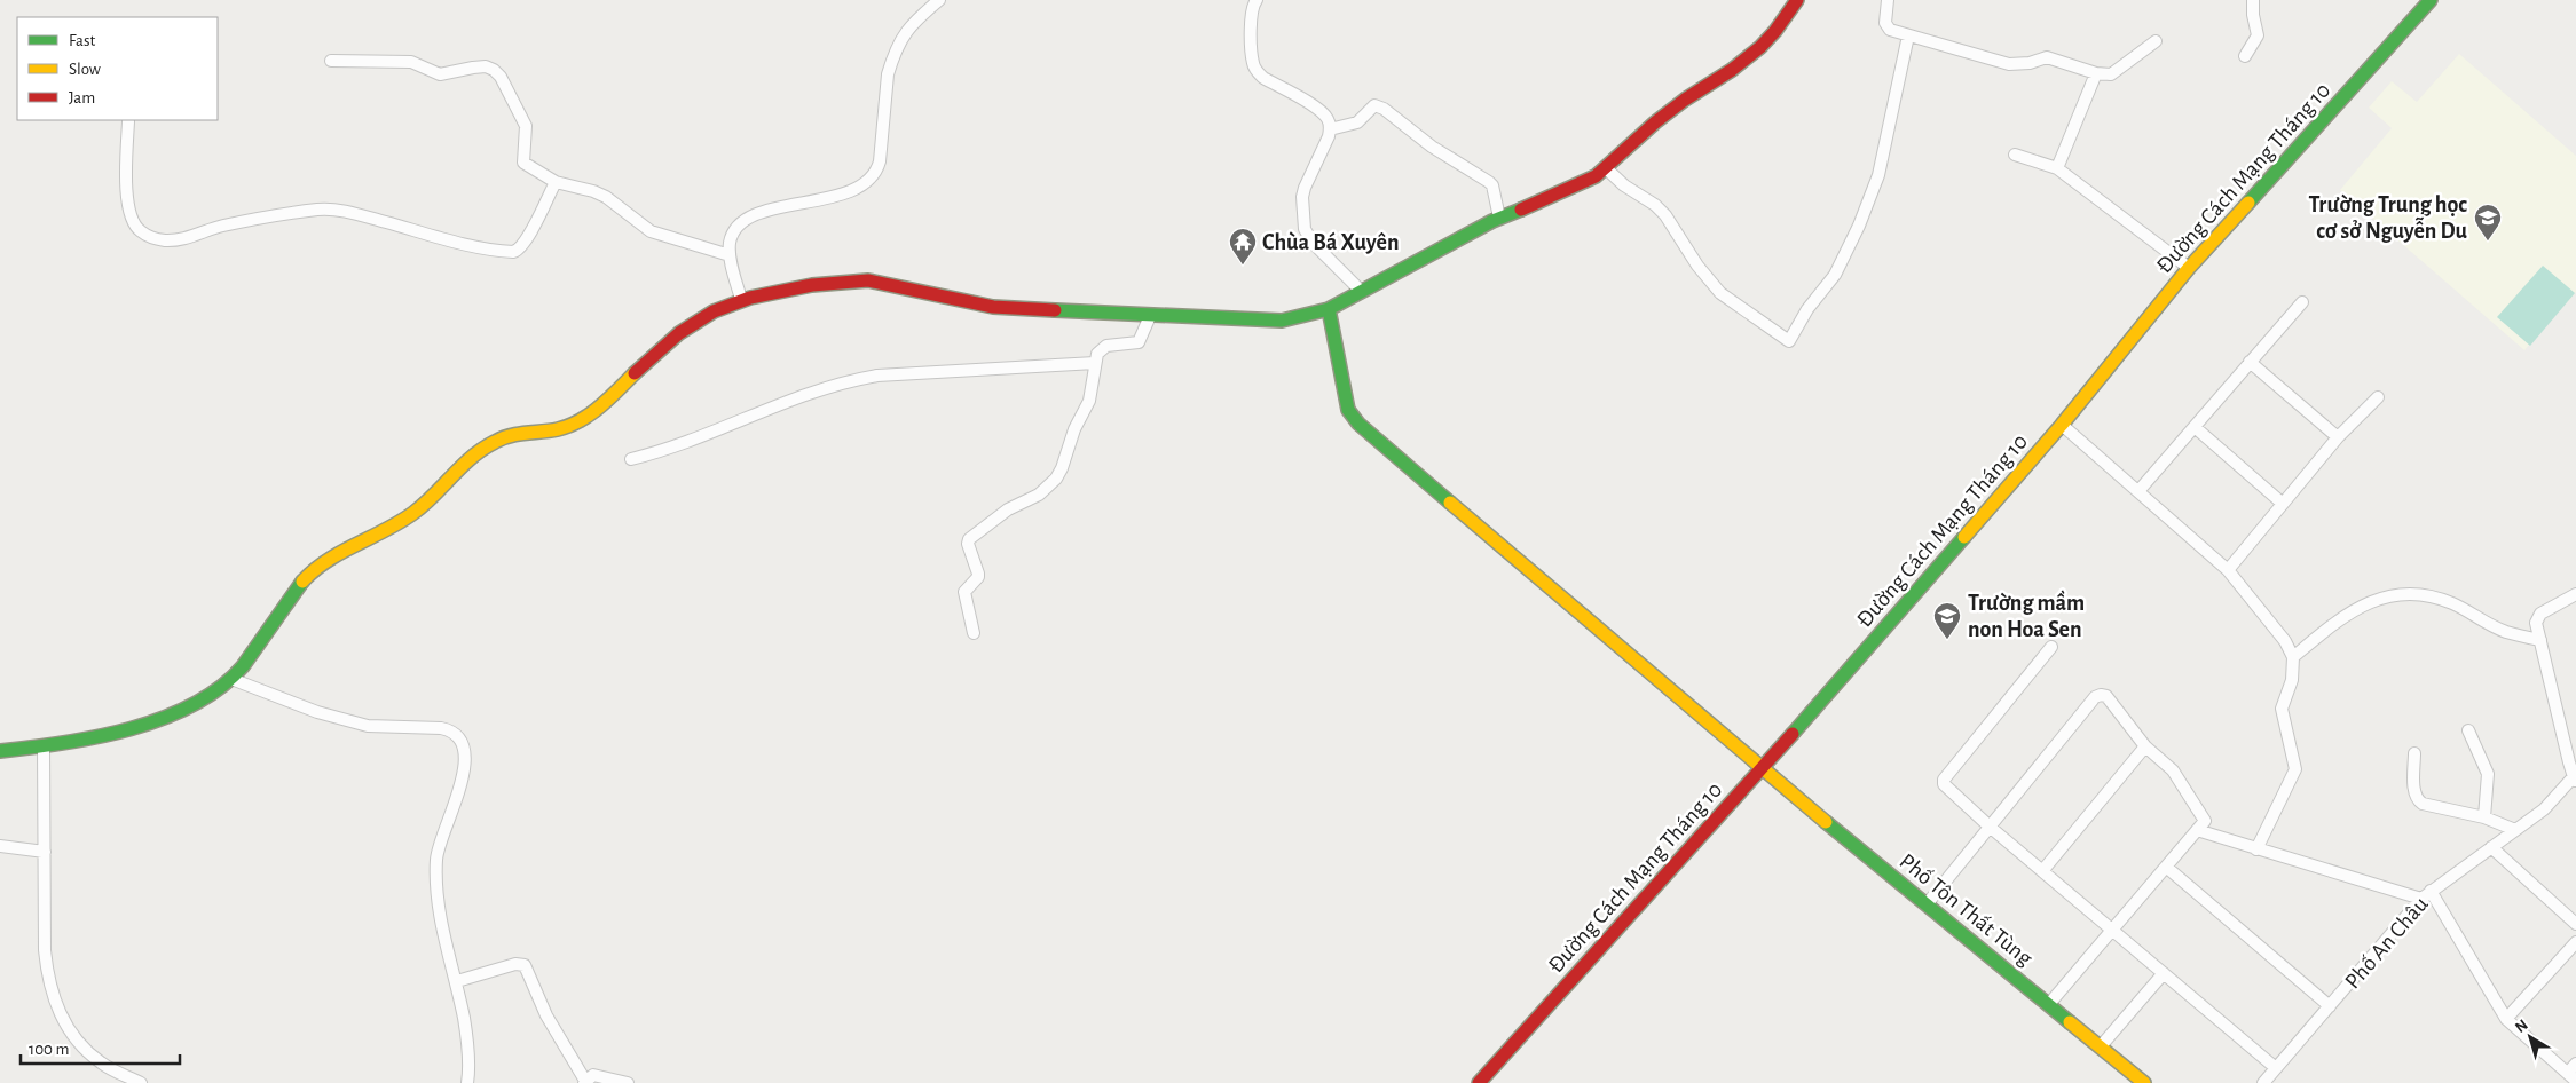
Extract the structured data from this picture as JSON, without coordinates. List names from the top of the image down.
{
  "streets": {
    "street": ["Đường Cách Mạng Tháng 10", "Phố Tôn Thất Tùng", "Phố An Châu"]
  },
  "crossings": [
    ["Đường Cách Mạng Tháng 10", "Phố Tôn Thất Tùng"]
  ],
  "places": {
    "school or university": ["Trường Trung học cơ sở Nguyễn Du", "Trường mầm non Hoa Sen"],
    "temple": ["Chùa Bá Xuyên"]
  },
  "legend": ["Fast", "Slow", "Jam"],
  "scale_bar": "100 m",
  "north": "top left"
}
